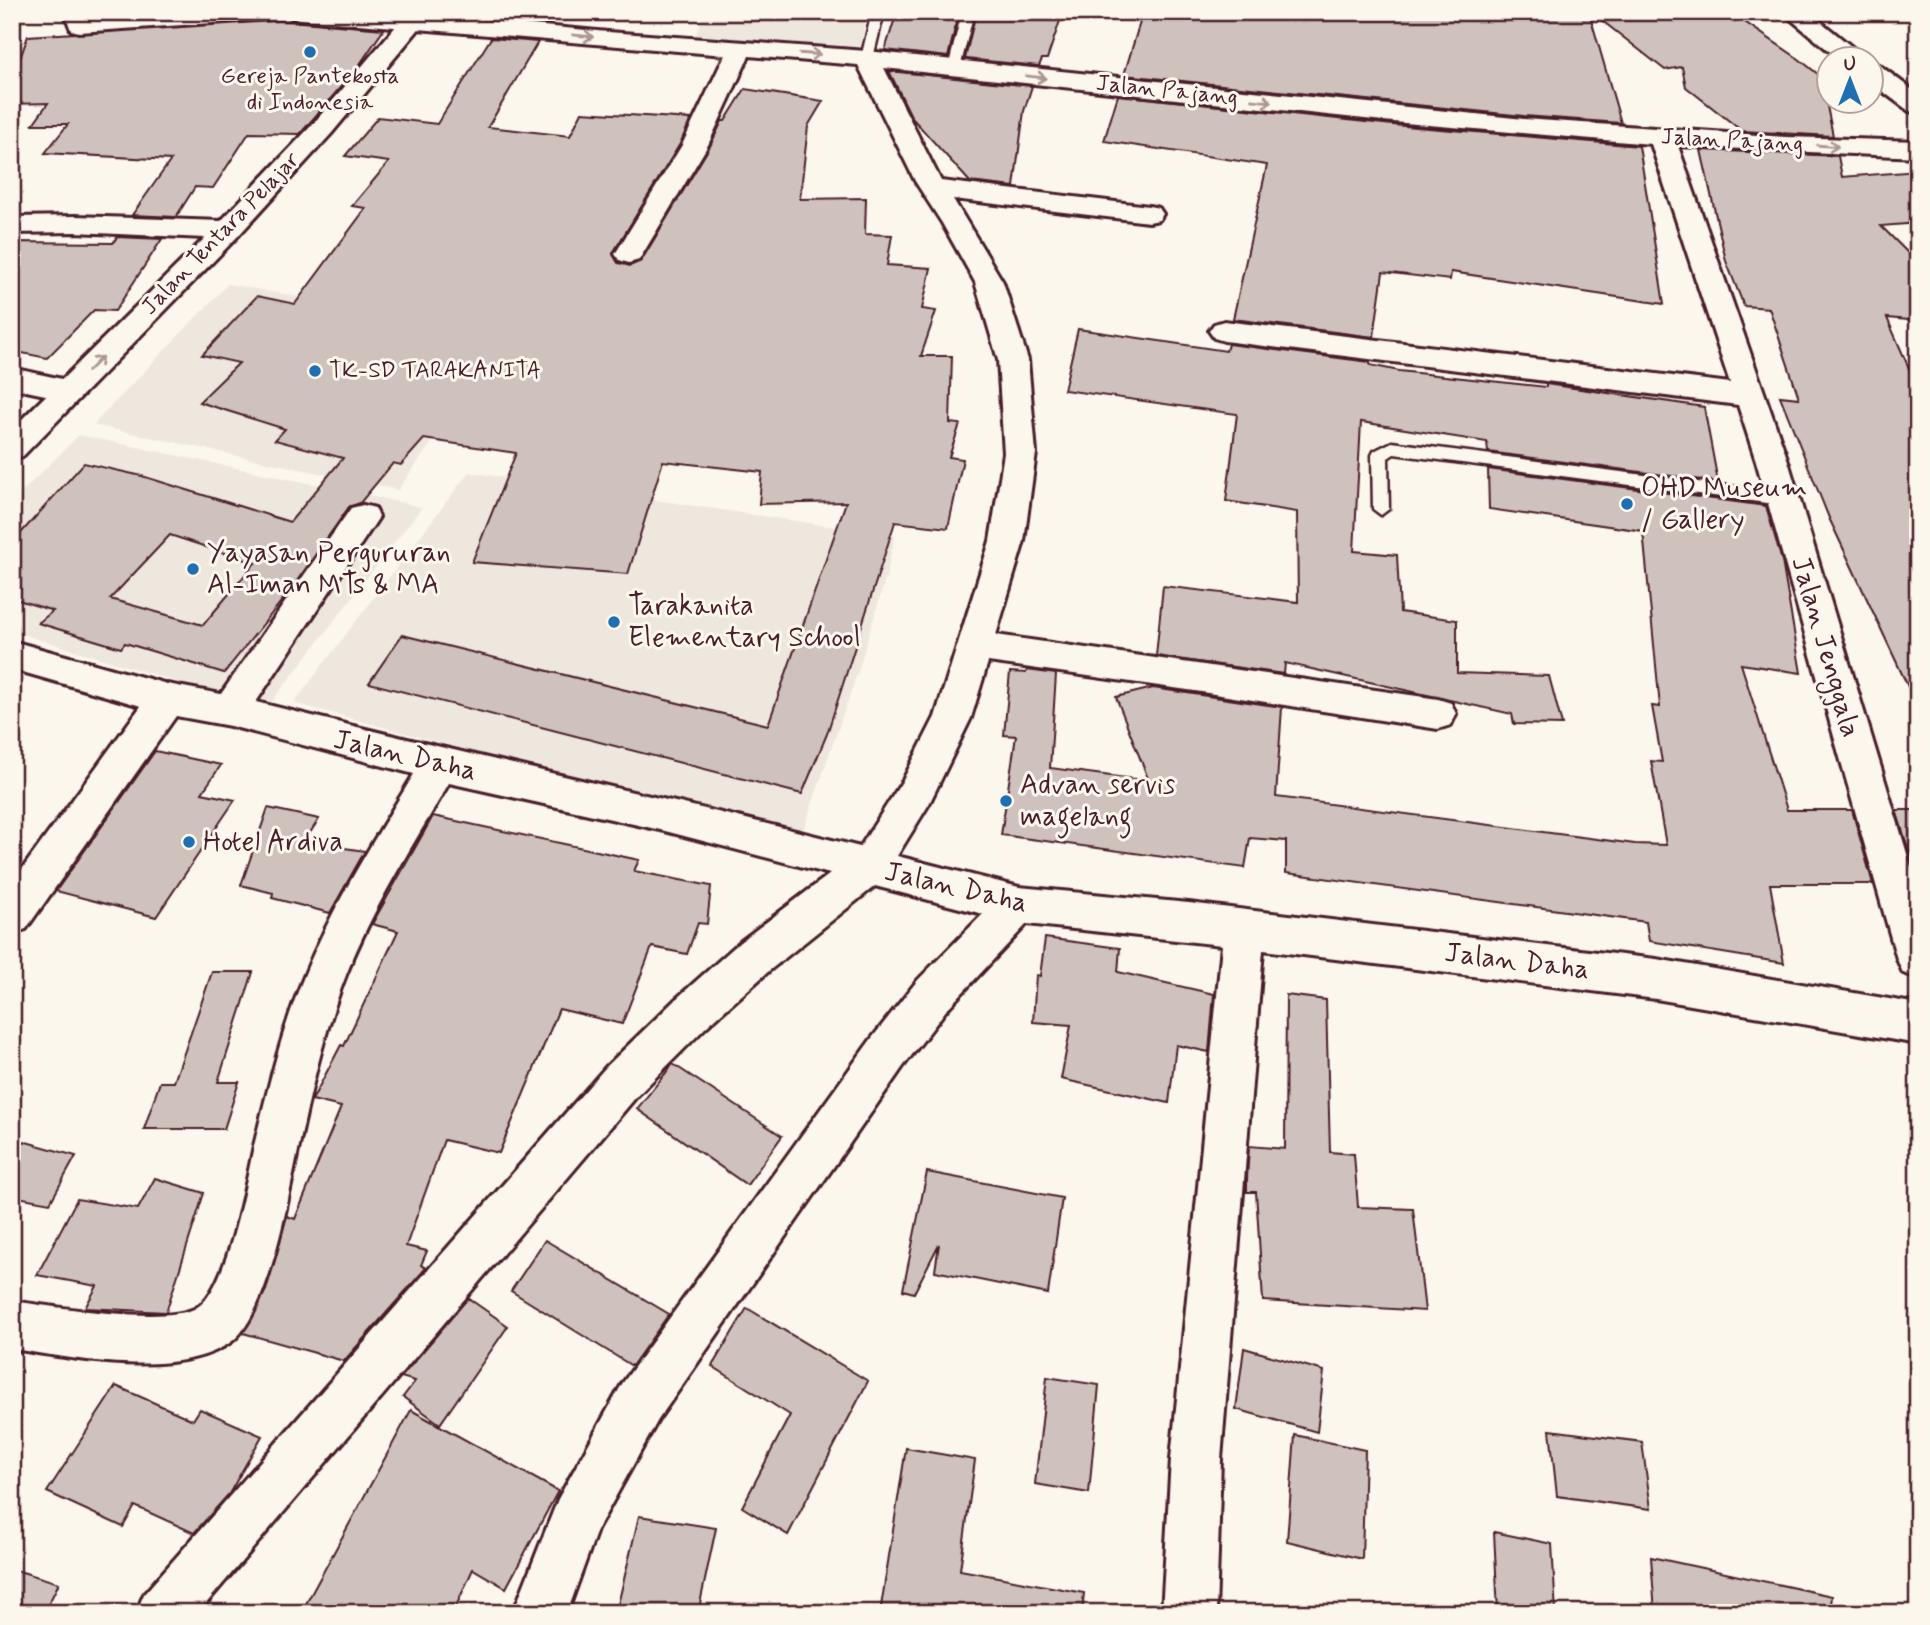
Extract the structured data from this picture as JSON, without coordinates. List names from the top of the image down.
{
  "streets": {
    "street": [
      "Jalan Pajang",
      "Jalan Tentara Pelajar",
      "Jalan Jenggala",
      "Jalan Daha"
    ]
  },
  "crossings": [
    ["Jalan Pajang", "Jalan Tentara Pelajar"],
    ["Jalan Pajang", "Jalan Jenggala"]
  ],
  "places": [
    "Gereja Pantekosta di Indonesia",
    "TK-SD TARAKANITA",
    "OHD Museum / Gallery",
    "Yayasan Pergururan Al-Iman MTs & MA",
    "Tarakanita Elementary School",
    "Advan servis magelang",
    "Hotel Ardiva"
  ],
  "north": "top"
}
